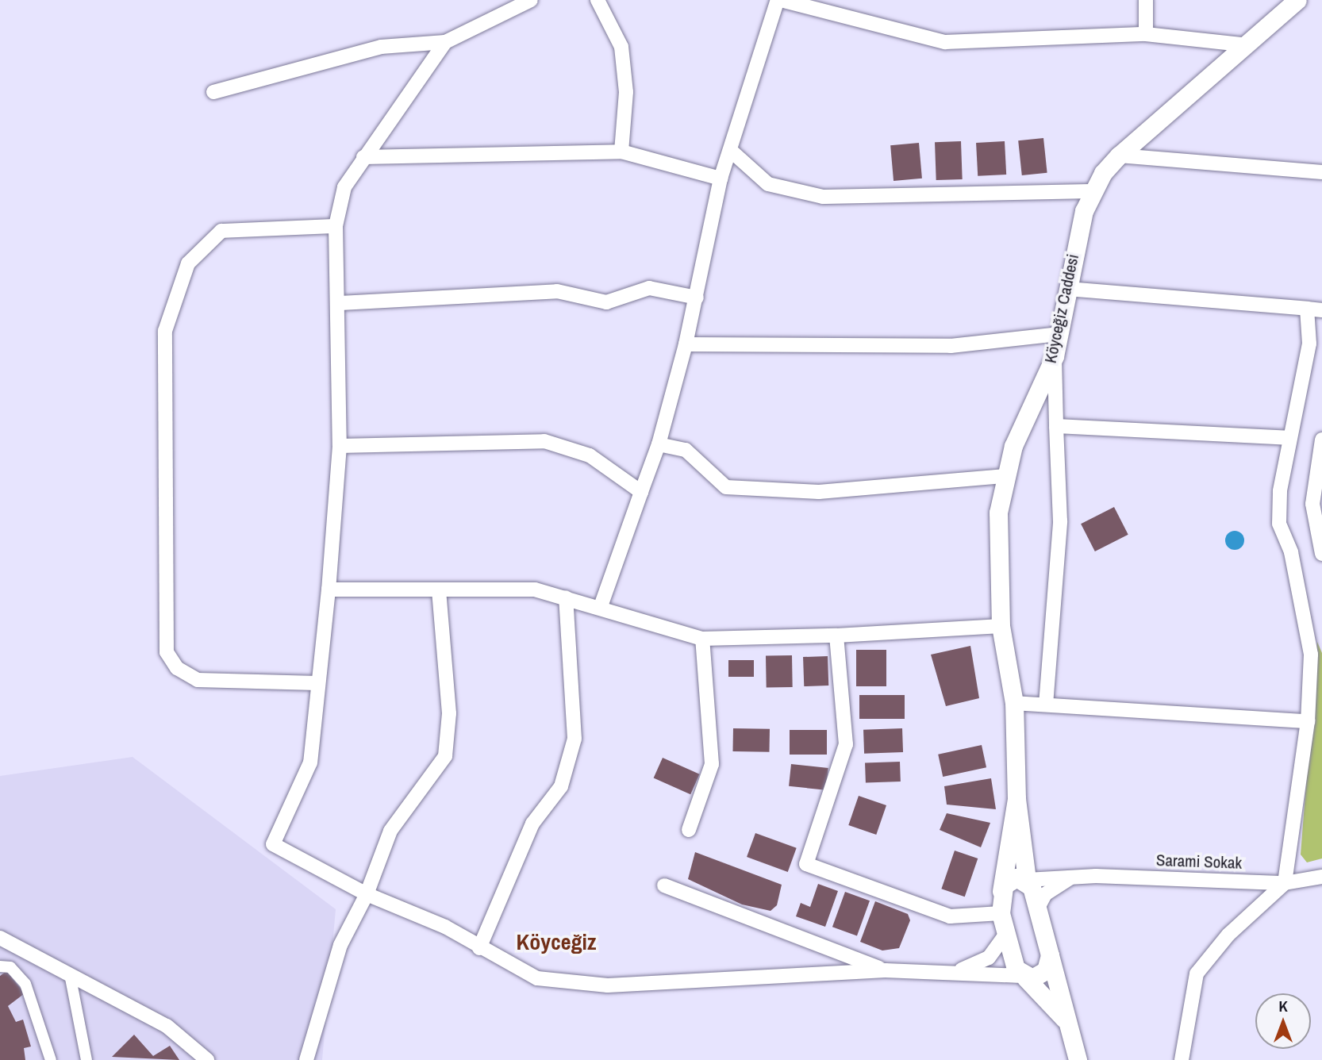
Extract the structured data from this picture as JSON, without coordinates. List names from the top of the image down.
{
  "streets": {
    "street": ["Köyceğiz Caddesi", "Sarami Sokak"]
  },
  "crossings": [
    ["Köyceğiz Caddesi", "Sarami Sokak"]
  ],
  "districts": ["Köyceğiz"],
  "north": "top"
}
